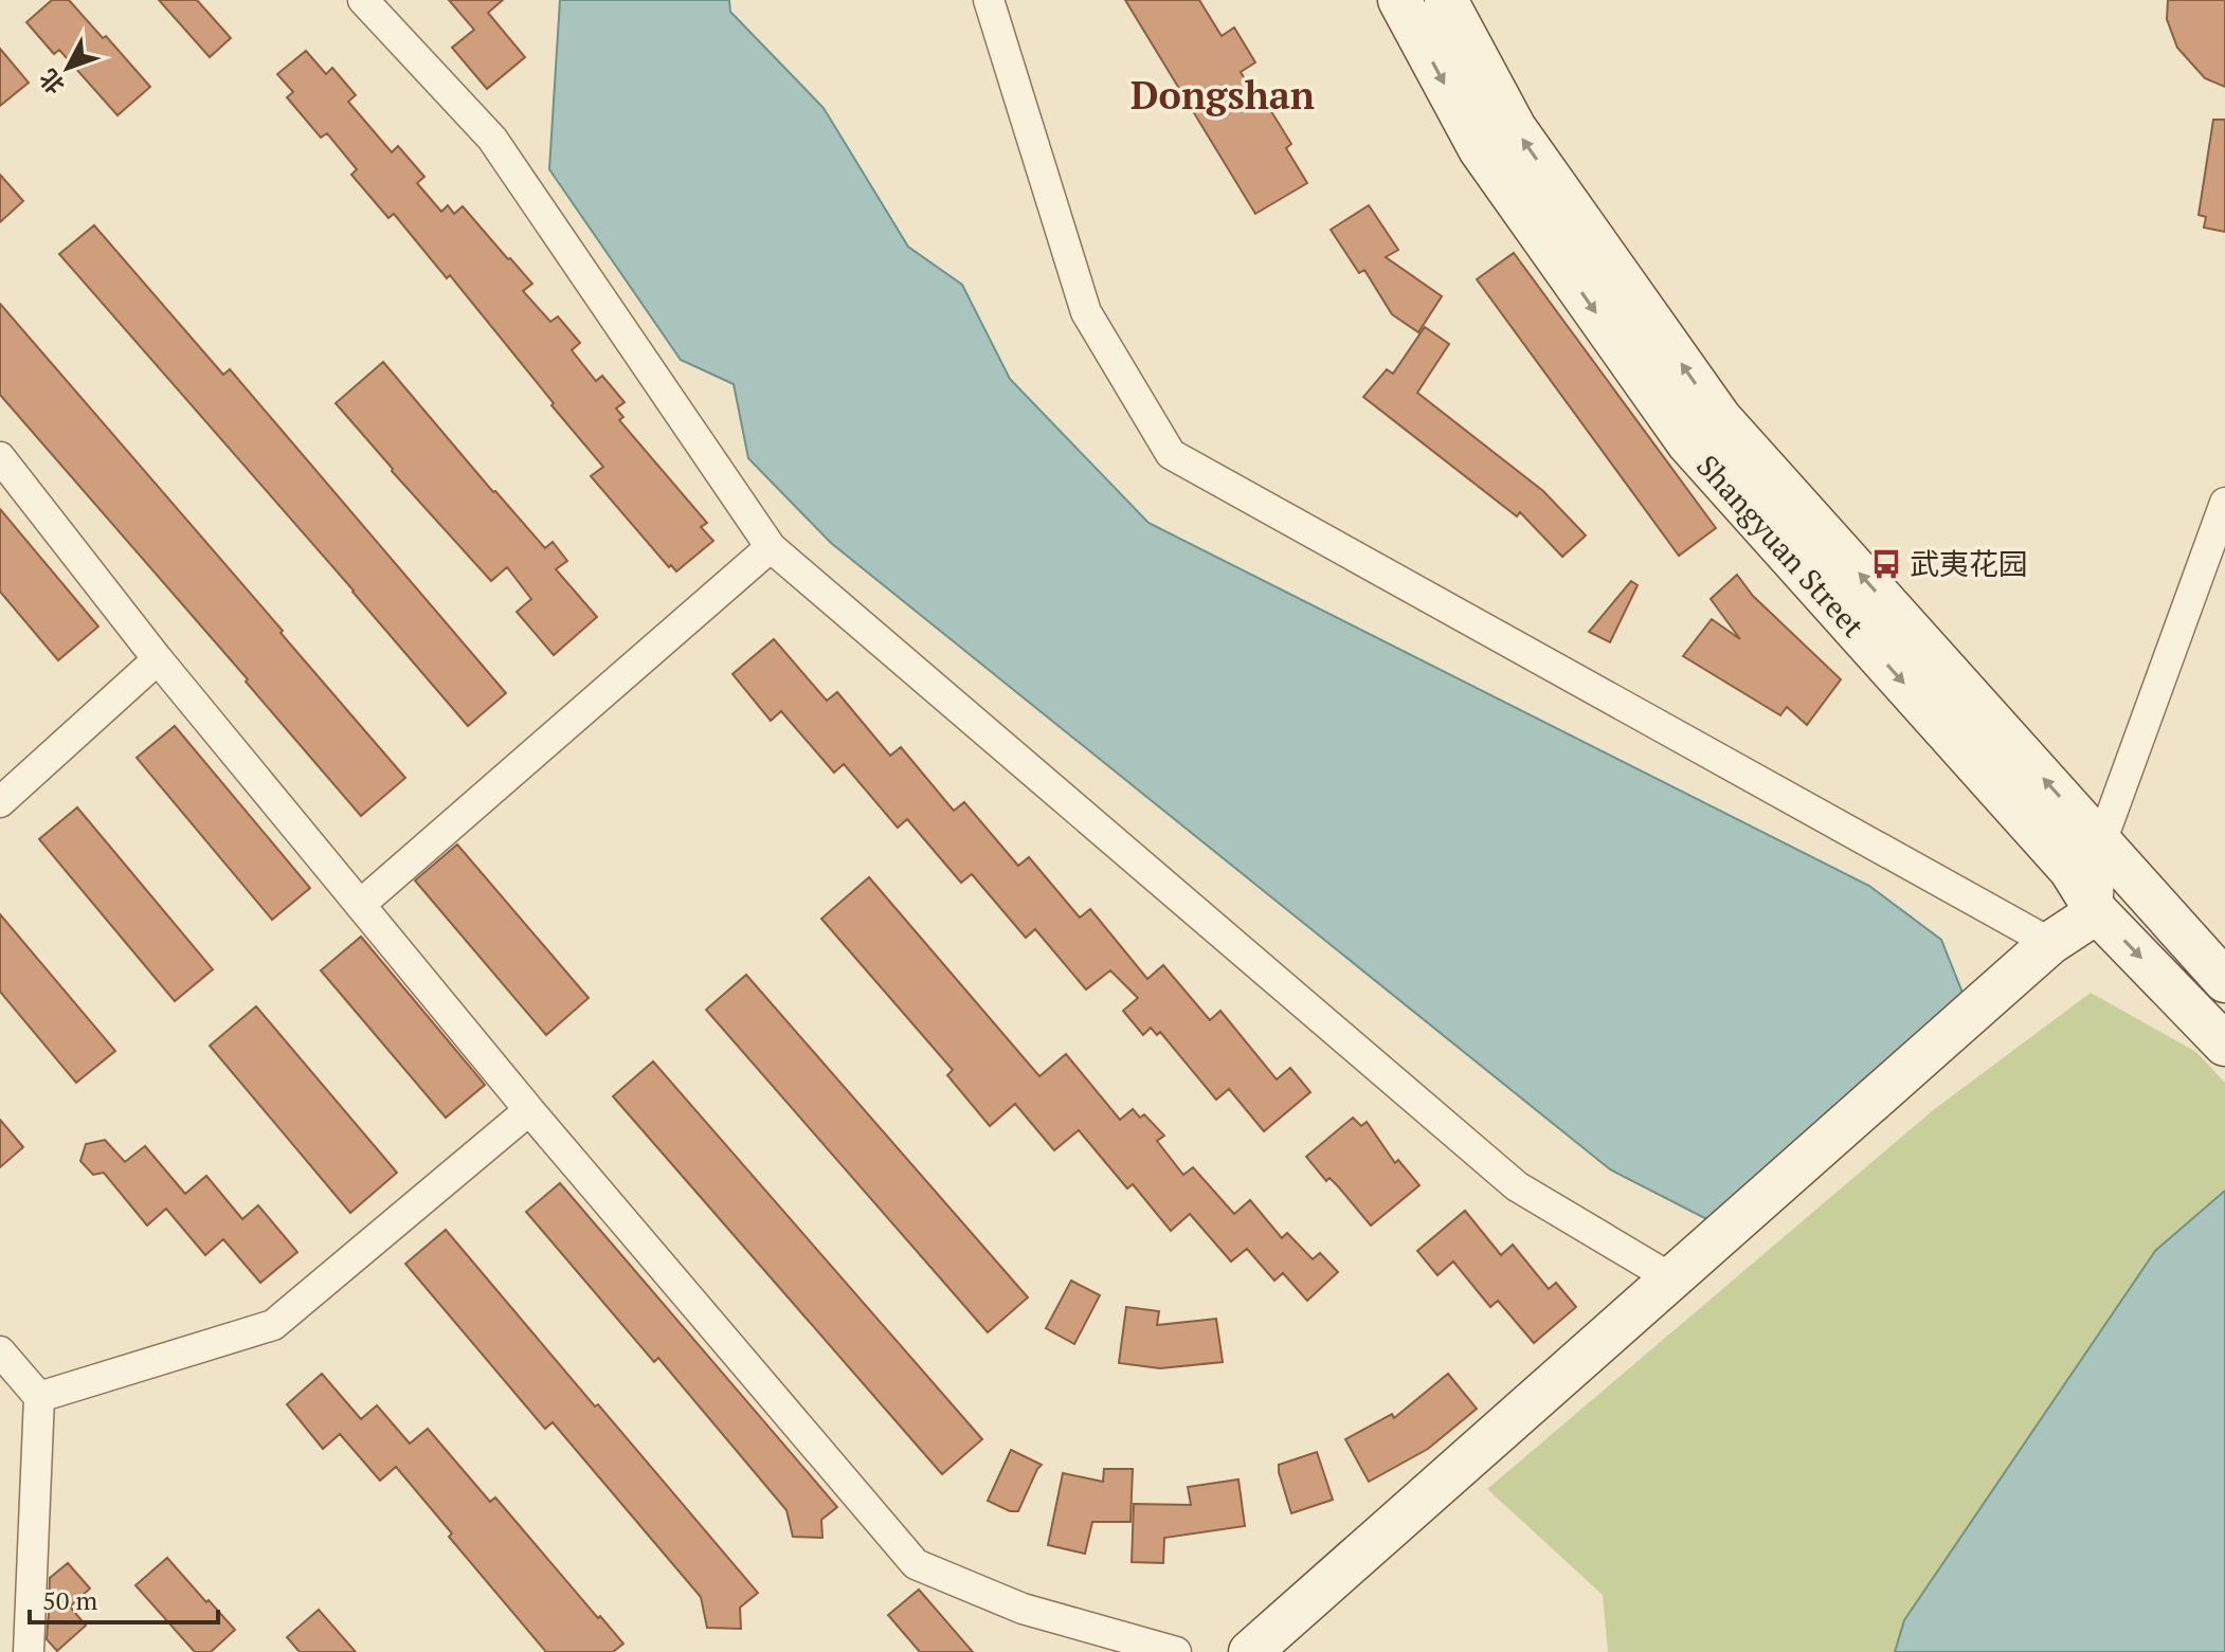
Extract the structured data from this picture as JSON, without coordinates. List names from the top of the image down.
{
  "streets": {
    "main road": ["Shangyuan Street"]
  },
  "districts": ["Dongshan"],
  "places": {
    "bus stop": ["武夷花园"]
  },
  "scale_bar": "50 m",
  "north": "bottom left"
}
